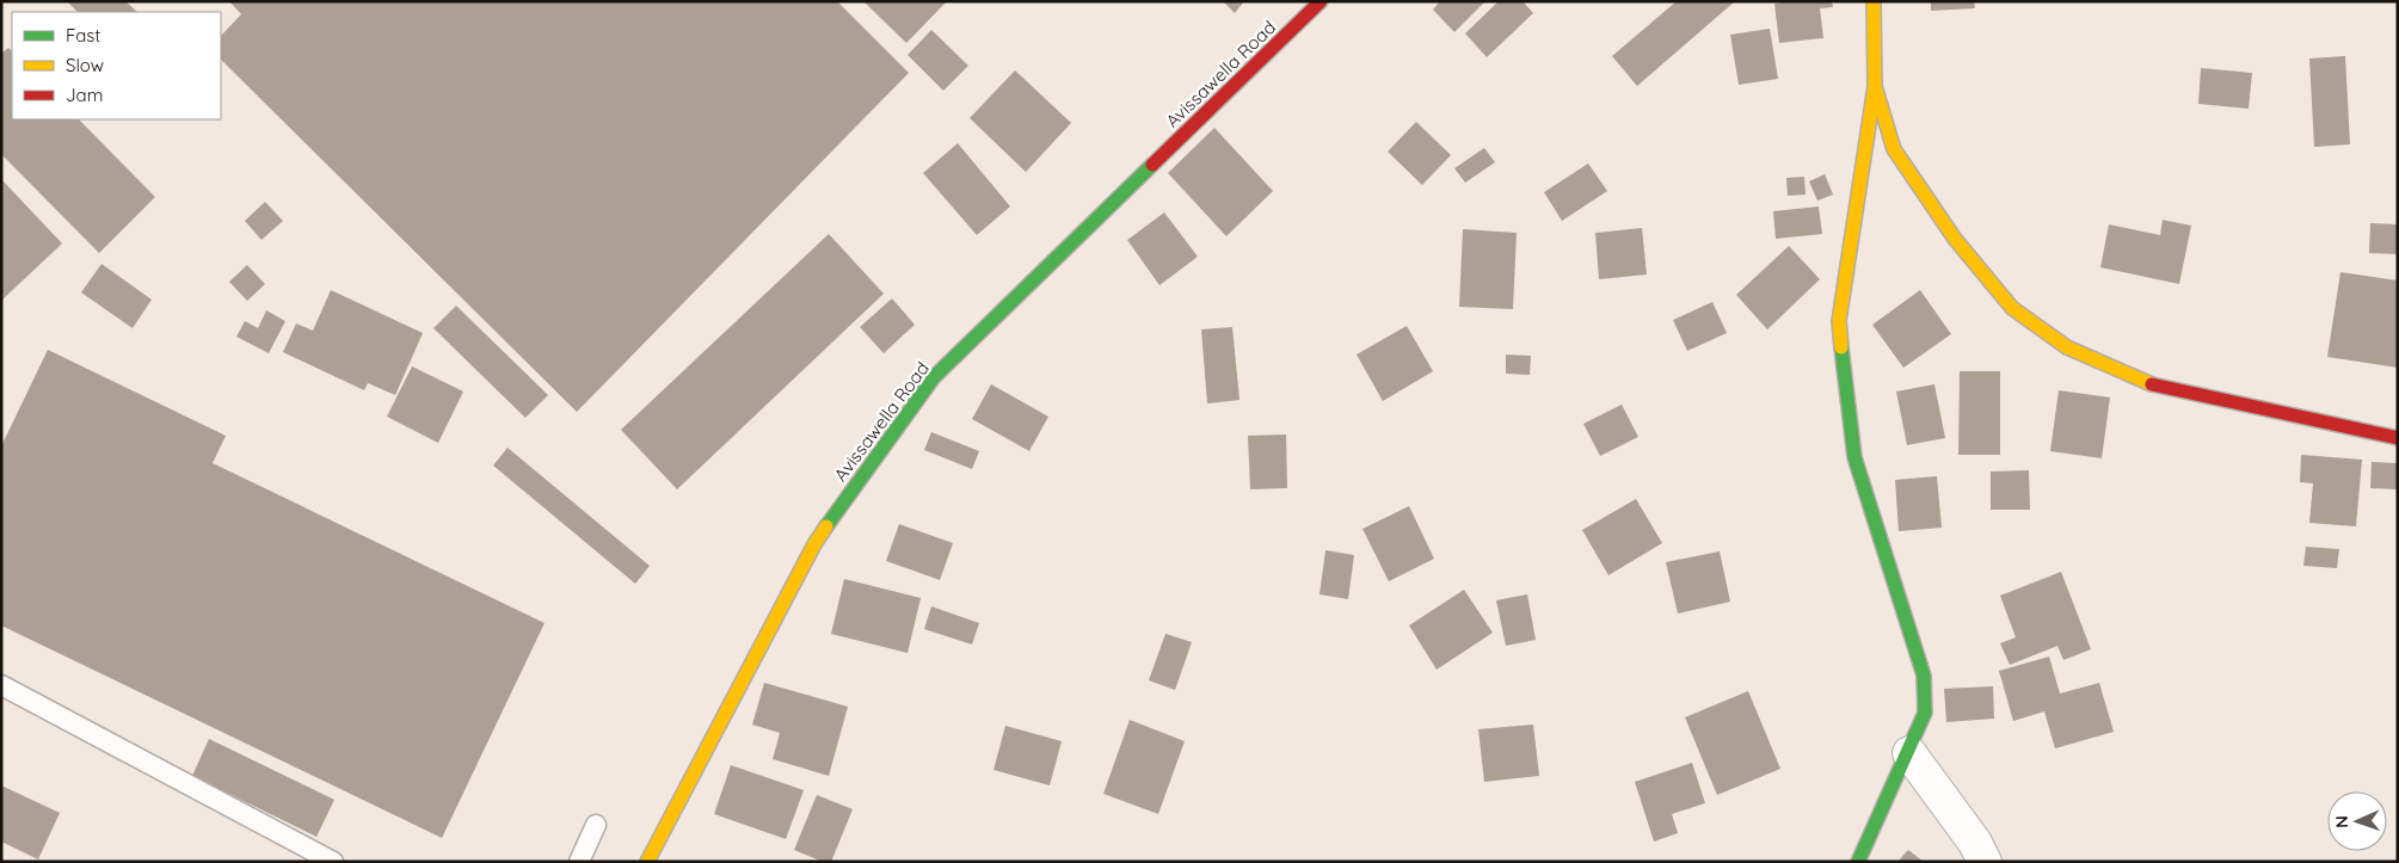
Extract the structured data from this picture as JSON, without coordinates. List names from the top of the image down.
{
  "streets": {
    "main road": ["Avissawella Road"]
  },
  "legend": ["Fast", "Slow", "Jam"],
  "north": "left"
}
